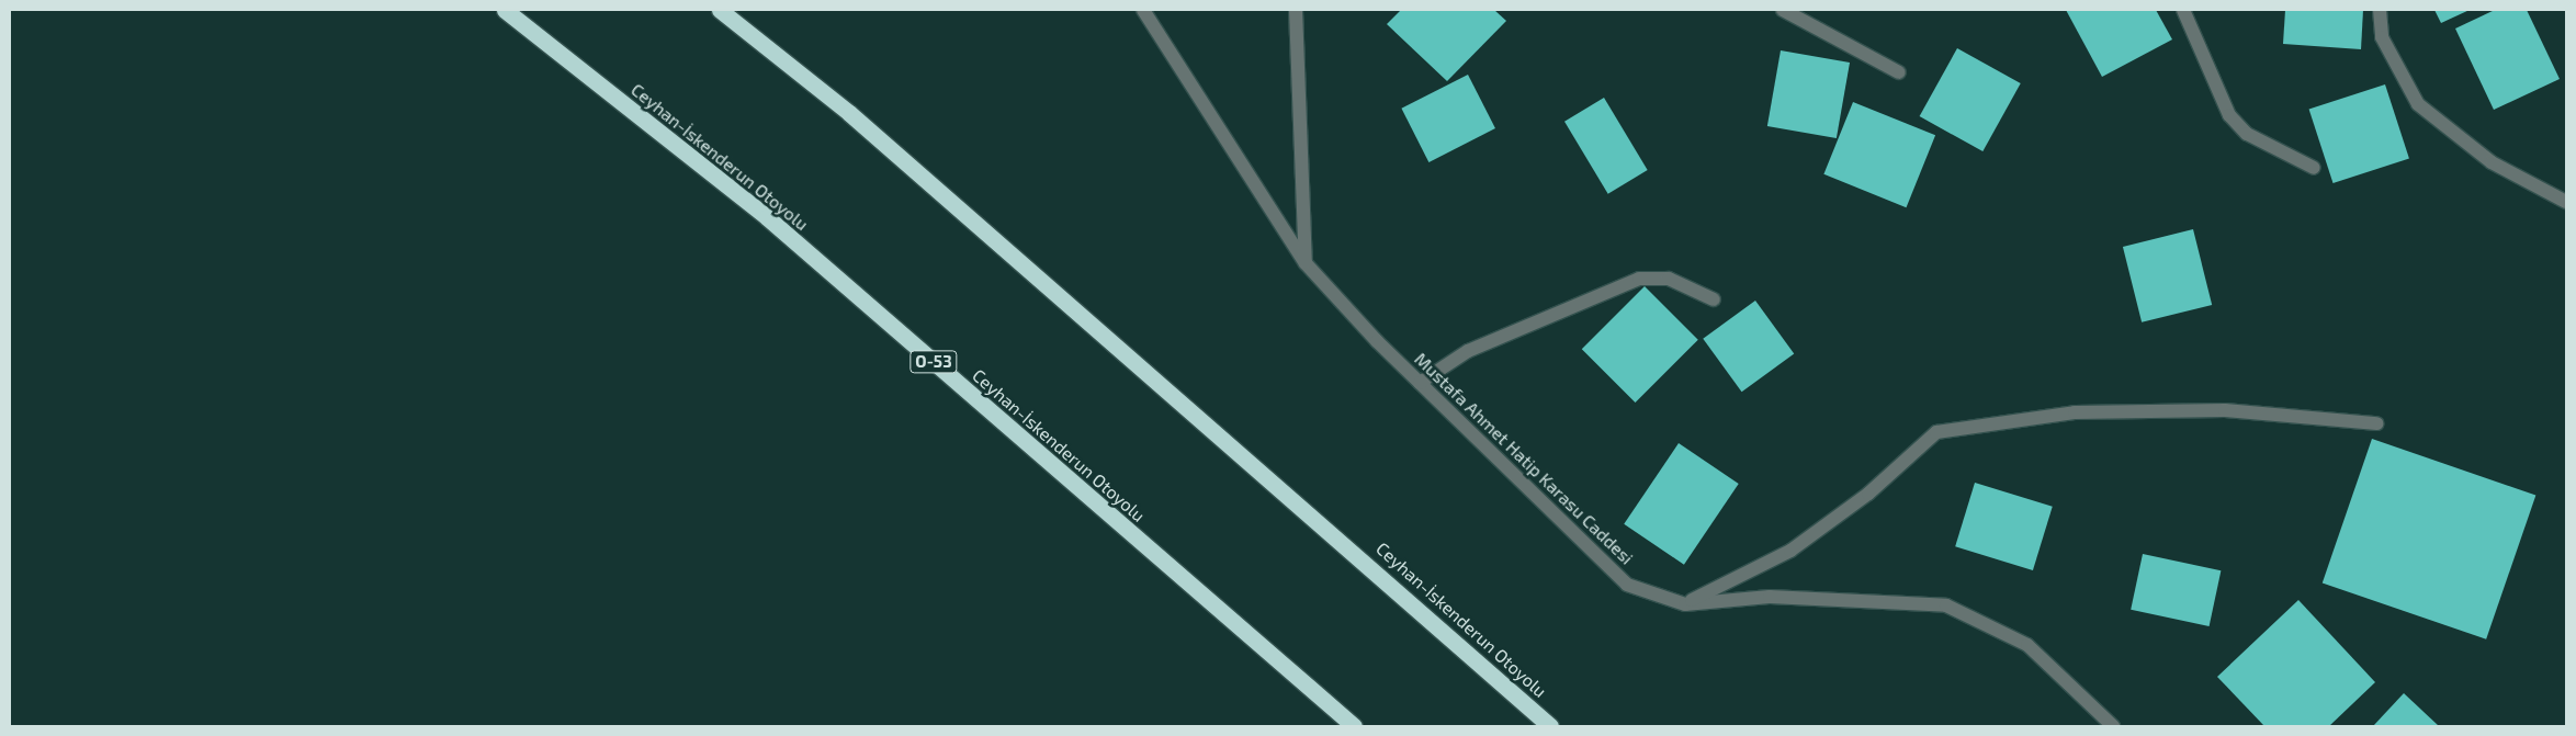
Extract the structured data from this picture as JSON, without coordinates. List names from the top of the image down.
{
  "streets": {
    "highway": ["Ceyhan-İskenderun Otoyolu", "O-53"],
    "street": ["Mustafa Ahmet Hatip Karasu Caddesi"]
  }
}
